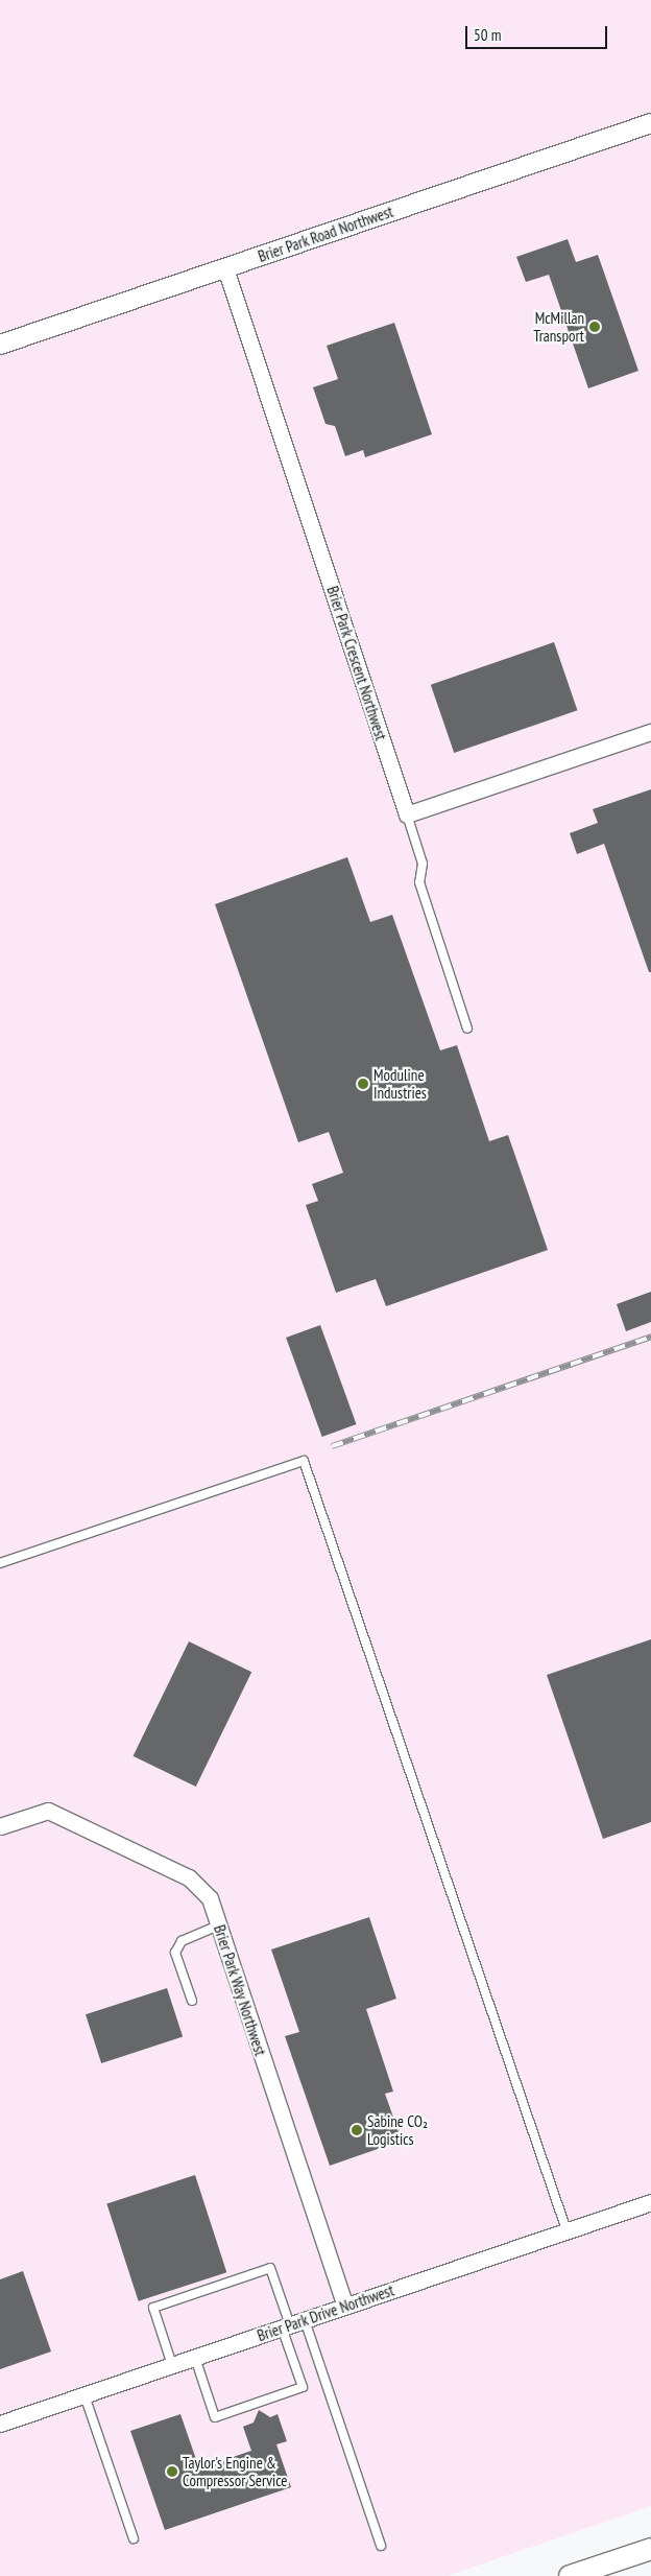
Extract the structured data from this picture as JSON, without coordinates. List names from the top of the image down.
{
  "streets": {
    "street": [
      "Brier Park Road Northwest",
      "Brier Park Crescent Northwest",
      "Brier Park Way Northwest",
      "Brier Park Drive Northwest"
    ]
  },
  "crossings": [
    ["Brier Park Road Northwest", "Brier Park Crescent Northwest"],
    ["Brier Park Way Northwest", "Brier Park Drive Northwest"]
  ],
  "places": [
    "McMillan Transport",
    "Moduline Industries",
    "Sabine CO₂ Logistics",
    "Taylor's Engine & Compressor Service"
  ],
  "scale_bar": "50 m"
}
